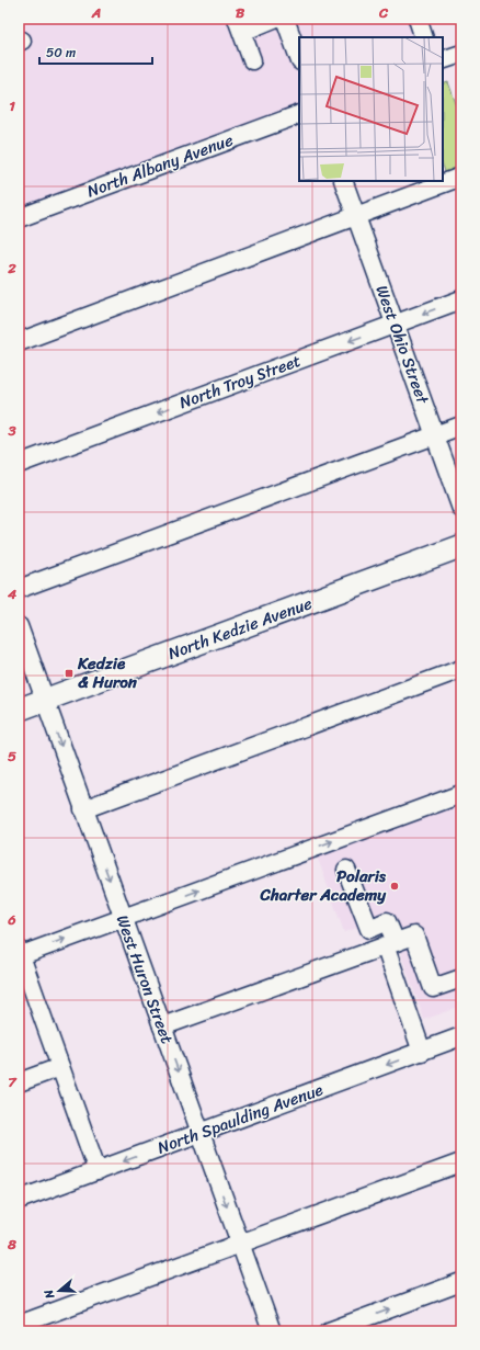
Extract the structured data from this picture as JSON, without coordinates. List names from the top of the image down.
{
  "streets": {
    "main road": ["North Kedzie Avenue"],
    "street": [
      "North Albany Avenue",
      "West Ohio Street",
      "North Troy Street",
      "West Huron Street",
      "North Spaulding Avenue"
    ]
  },
  "crossings": [
    ["West Ohio Street", "North Troy Street"],
    ["North Kedzie Avenue", "West Huron Street"],
    ["West Huron Street", "North Spaulding Avenue"]
  ],
  "one_way": ["West Huron Street"],
  "places": {
    "transit": ["Kedzie & Huron"],
    "other": ["Polaris Charter Academy"]
  },
  "scale_bar": "50 m",
  "north": "left",
  "grid": {
    "columns": ["A", "B", "C"],
    "rows": [
      "1",
      "2",
      "3",
      "4",
      "5",
      "6",
      "7",
      "8"
    ]
  }
}
